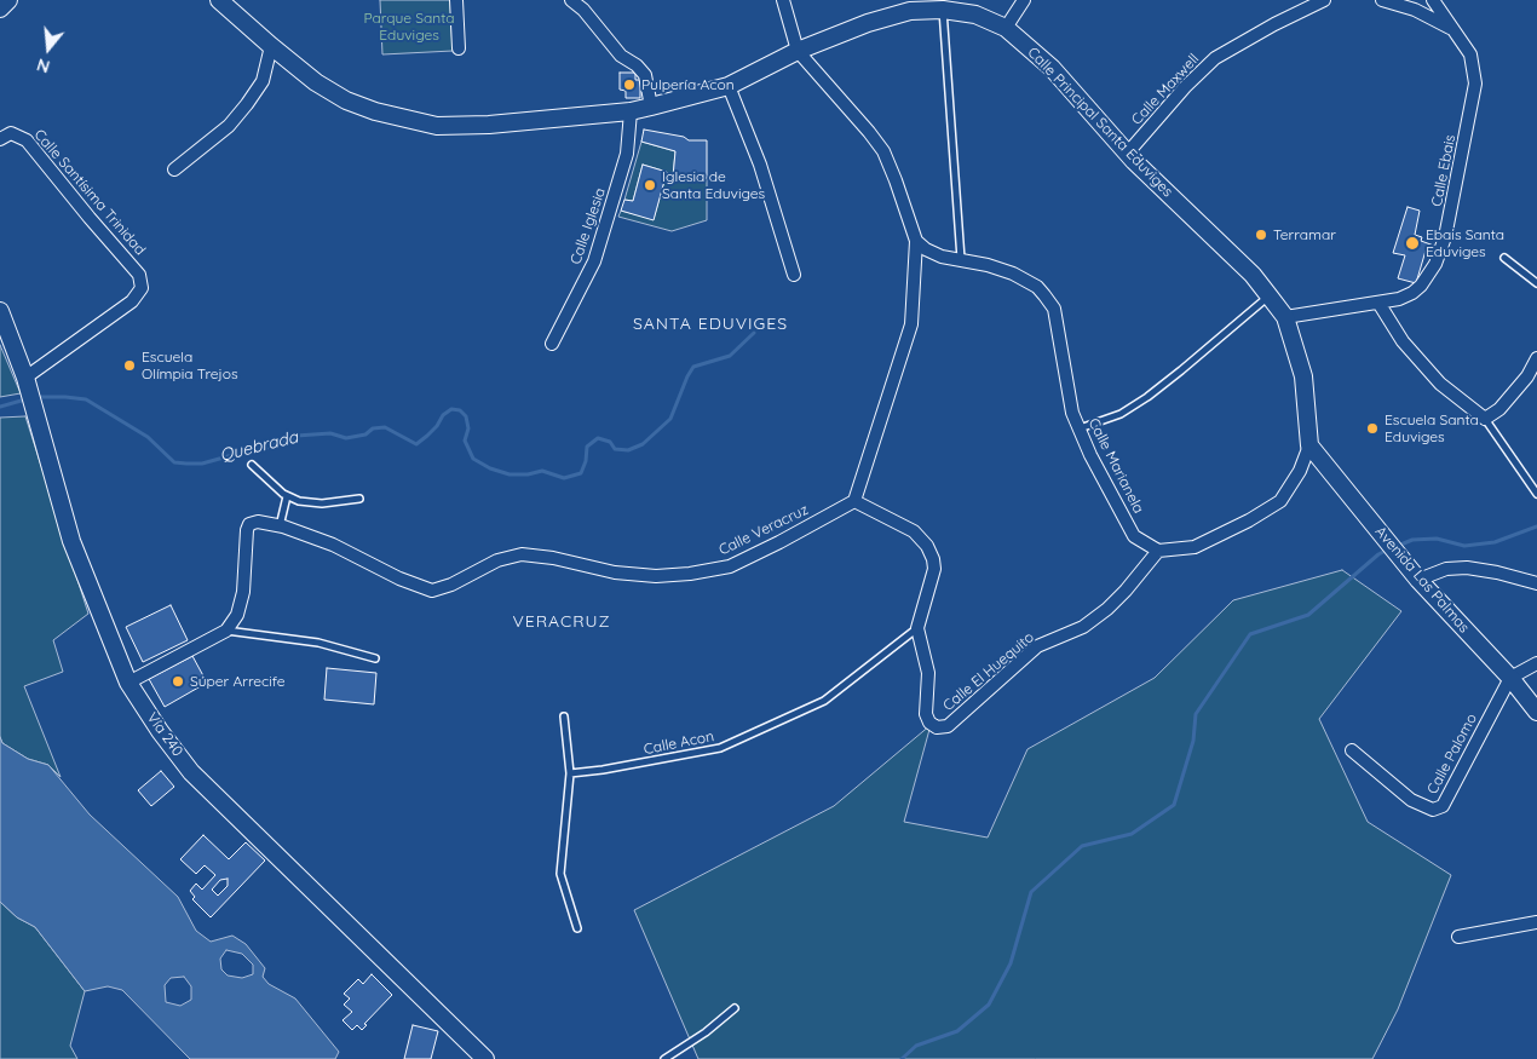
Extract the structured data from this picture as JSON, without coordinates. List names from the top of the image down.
{
  "streets": {
    "street": [
      "Calle Maxwell",
      "Calle Principal Santa Eduviges",
      "Calle Ebais",
      "Calle Santísima Trinidad",
      "Calle Iglesia",
      "Calle Marianela",
      "Calle Veracruz",
      "Avenida Las Palmas",
      "Calle El Huequito",
      "Vía 240",
      "Calle Palomo"
    ],
    "lane": ["Calle Acon"]
  },
  "crossings": [
    ["Calle Maxwell", "Calle Principal Santa Eduviges"],
    ["Calle Principal Santa Eduviges", "Calle Ebais"],
    ["Calle Principal Santa Eduviges", "Calle Iglesia"],
    ["Calle Principal Santa Eduviges", "Avenida Las Palmas"],
    ["Calle Santísima Trinidad", "Vía 240"],
    ["Calle Marianela", "Calle El Huequito"],
    ["Calle Veracruz", "Calle El Huequito"],
    ["Avenida Las Palmas", "Calle Palomo"],
    ["Calle El Huequito", "Calle Acon"]
  ],
  "districts": ["SANTA EDUVIGES", "VERACRUZ"],
  "water": ["Quebrada"],
  "parks": ["Parque Santa Eduviges"],
  "places": [
    "Pulpería Acon",
    "Iglesia de Santa Eduviges",
    "Terramar",
    "Ebais Santa Eduviges",
    "Escuela Olímpia Trejos",
    "Escuela Santa Eduviges",
    "Súper Arrecife"
  ],
  "north": "bottom"
}
